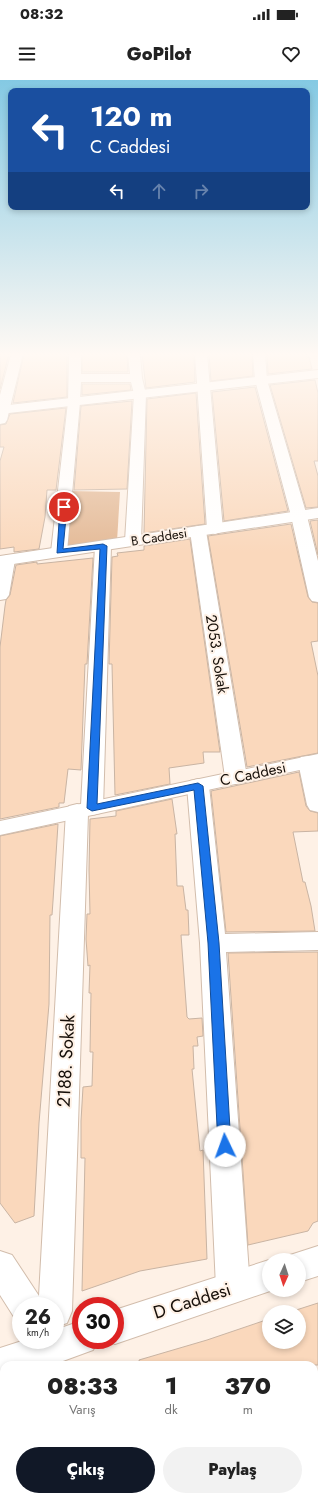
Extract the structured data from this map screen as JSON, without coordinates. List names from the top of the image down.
{
  "streets": {
    "street": [
      "B Caddesi",
      "2053. Sokak",
      "C Caddesi",
      "2188. Sokak",
      "D Caddesi"
    ]
  },
  "crossings": [
    ["B Caddesi", "2053. Sokak"],
    ["B Caddesi", "2188. Sokak"],
    ["2053. Sokak", "C Caddesi"],
    ["C Caddesi", "2188. Sokak"]
  ],
  "north": "bottom",
  "page": {
    "status": "08:32",
    "header": "GoPilot",
    "turn": ["120 m", "C Caddesi"],
    "speed": "26 km/h",
    "limit": "30",
    "eta": [
      "08:33",
      "Varış",
      "1",
      "dk",
      "370",
      "m"
    ],
    "buttons": ["Çıkış", "Paylaş"]
  }
}
